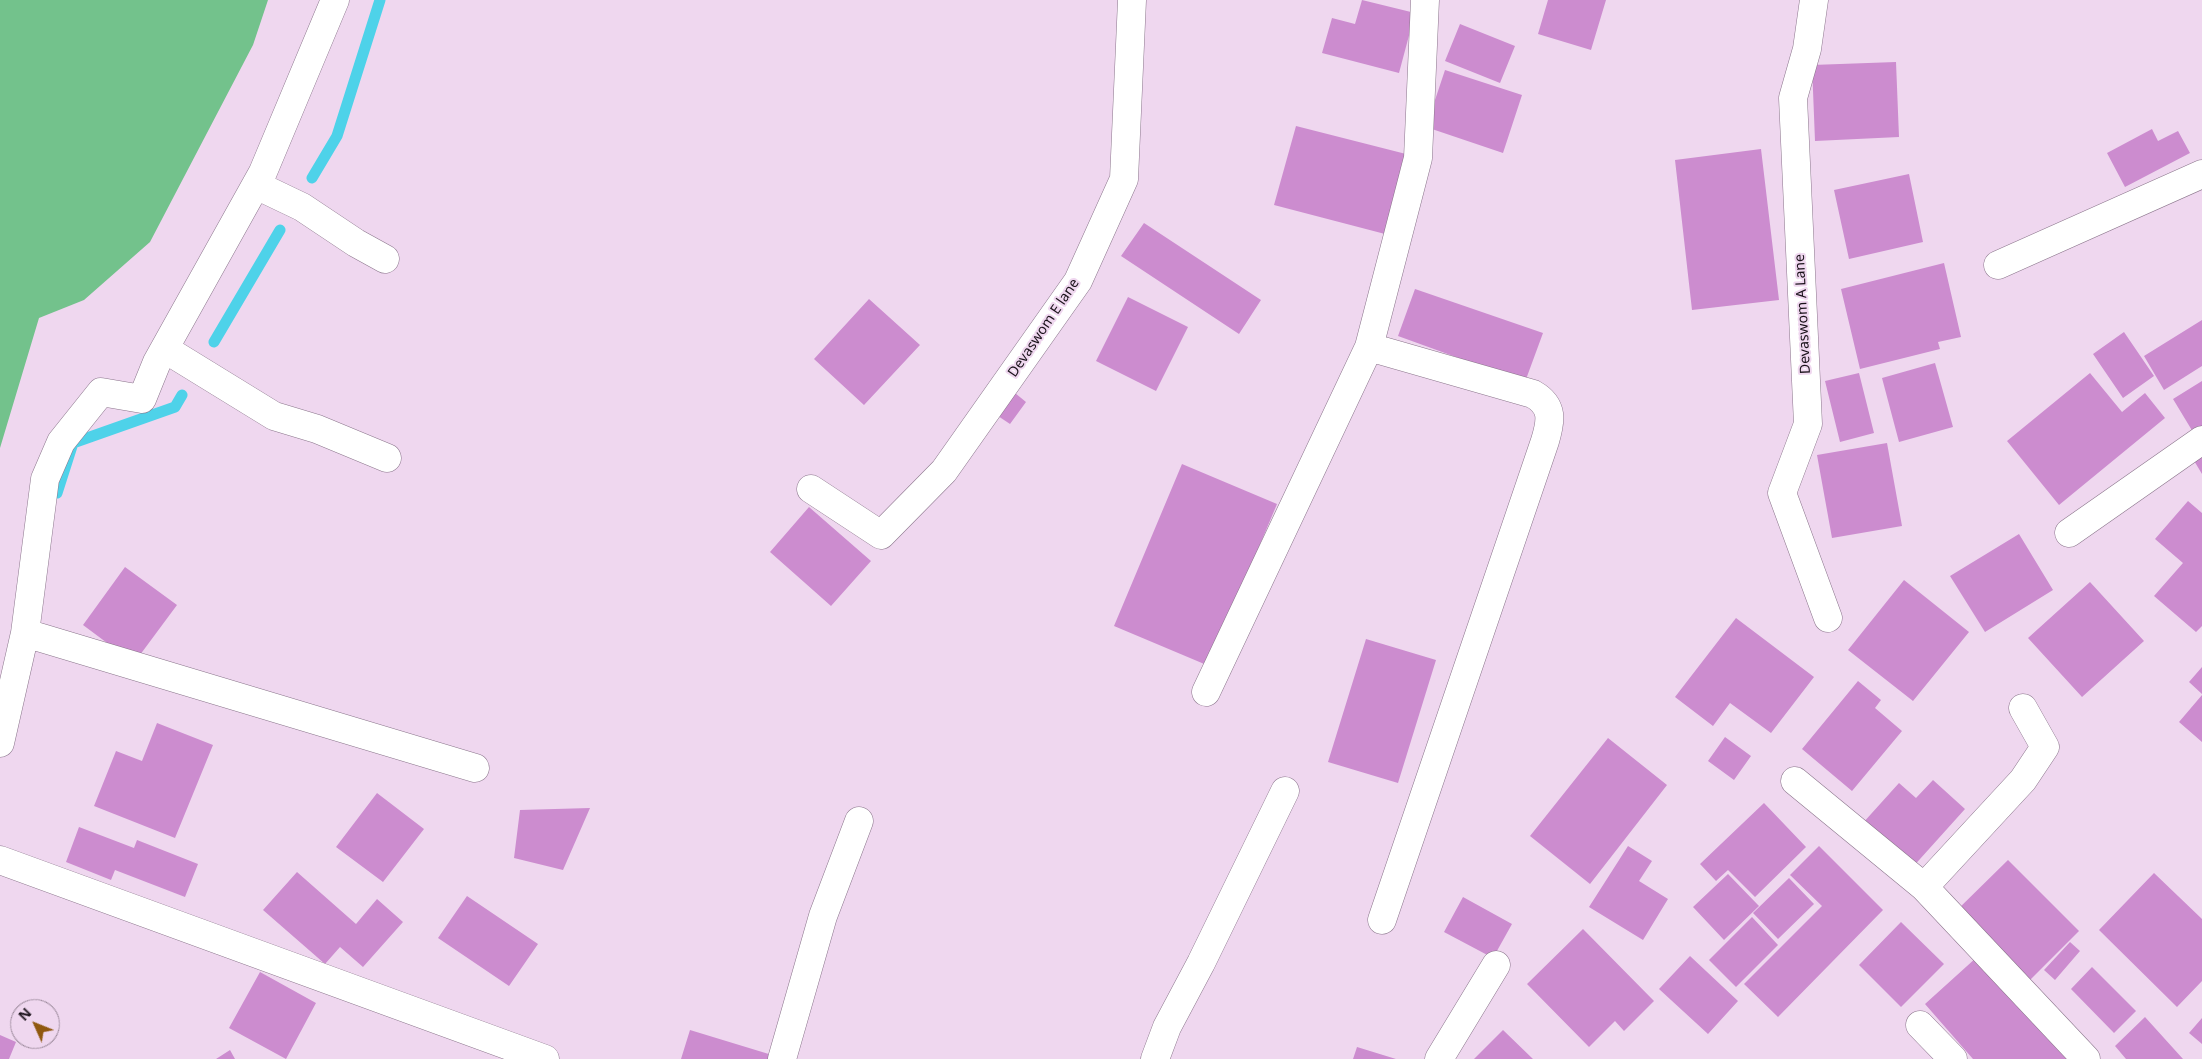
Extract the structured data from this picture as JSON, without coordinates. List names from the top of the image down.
{
  "streets": {
    "street": ["Devaswom A Lane", "Devaswom E lane"]
  },
  "north": "top left"
}
